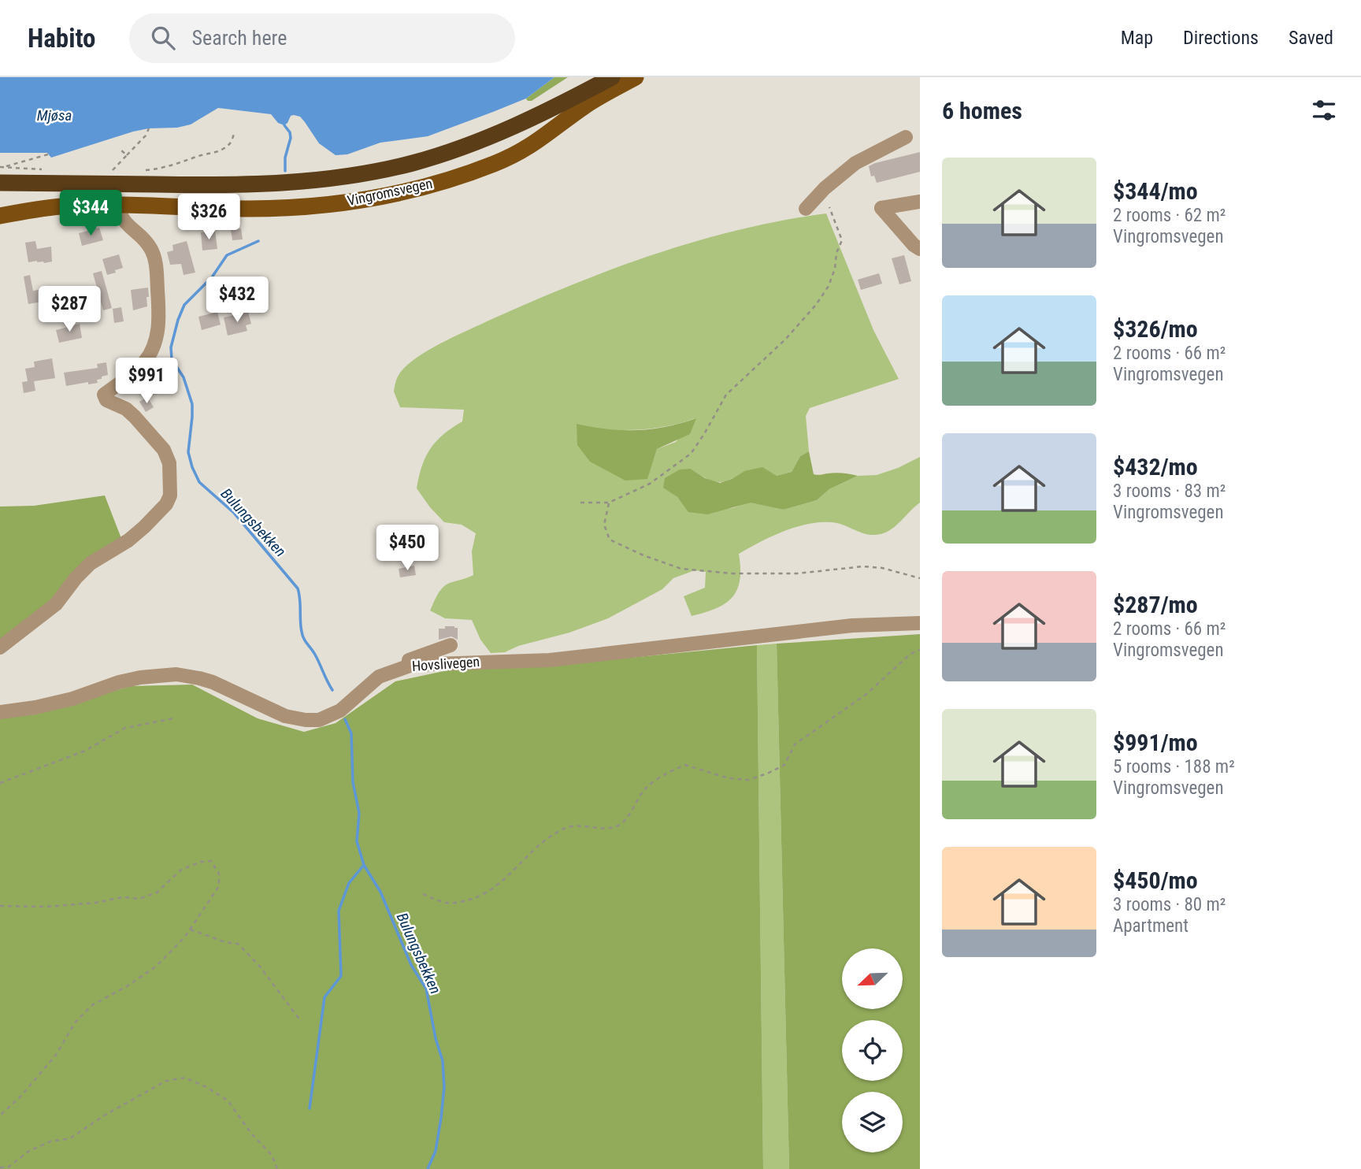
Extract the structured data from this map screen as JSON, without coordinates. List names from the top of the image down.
{
  "streets": {
    "main road": ["Vingromsvegen"],
    "street": ["Hovslivegen"]
  },
  "water": ["Mjøsa", "Bulungsbekken"],
  "north": "bottom left",
  "page": {
    "header": "Habito",
    "search": "Search here",
    "nav": ["Map", "Directions", "Saved"],
    "heading": "6 homes",
    "list": [
      {
        "name": "$344/mo",
        "note": "2 rooms · 62 m² · Vingromsvegen"
      },
      {
        "name": "$326/mo",
        "note": "2 rooms · 66 m² · Vingromsvegen"
      },
      {
        "name": "$432/mo",
        "note": "3 rooms · 83 m² · Vingromsvegen"
      },
      {
        "name": "$287/mo",
        "note": "2 rooms · 66 m² · Vingromsvegen"
      },
      {
        "name": "$991/mo",
        "note": "5 rooms · 188 m² · Vingromsvegen"
      },
      {
        "name": "$450/mo",
        "note": "3 rooms · 80 m² · Apartment"
      }
    ],
    "price": [
      "$344",
      "$326",
      "$432",
      "$287",
      "$991",
      "$450"
    ]
  }
}
